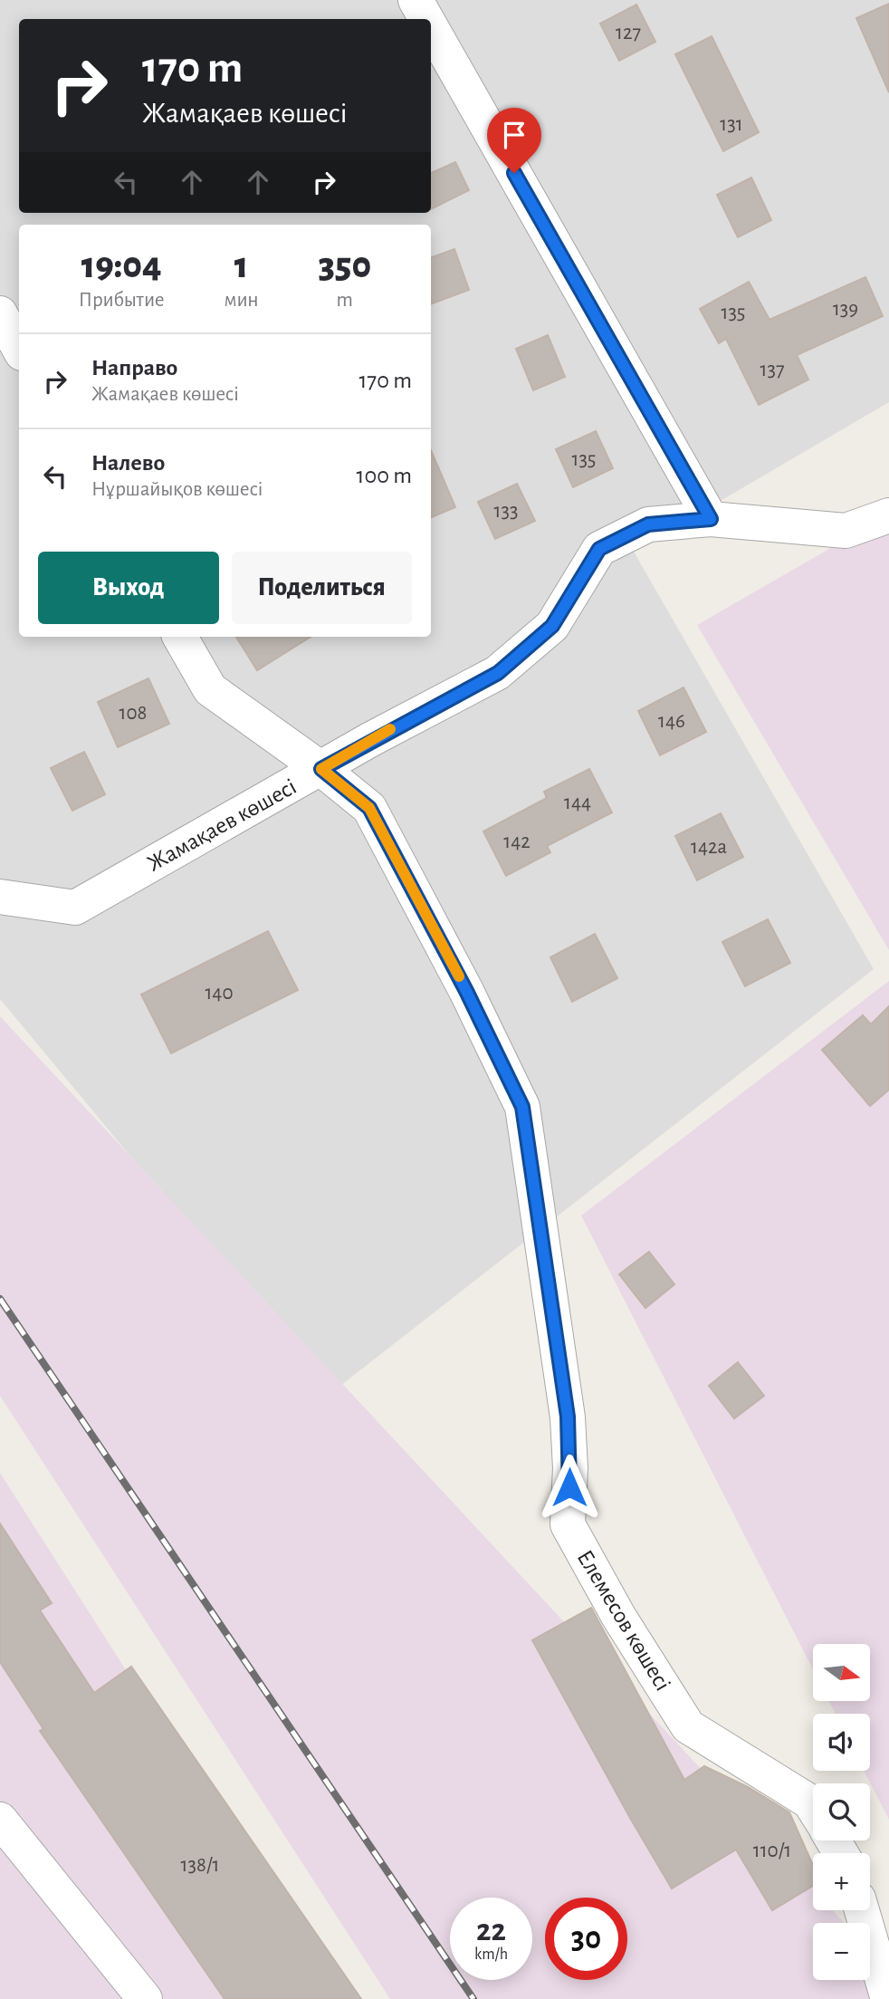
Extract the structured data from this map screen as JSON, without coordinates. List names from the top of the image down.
{
  "streets": {
    "street": ["Жамақаев көшесі", "Елемесов көшесі"]
  },
  "crossings": [
    ["Жамақаев көшесі", "Елемесов көшесі"]
  ],
  "house_numbers": [
    "127",
    "131",
    "139",
    "135",
    "137",
    "135",
    "133",
    "108",
    "146",
    "144",
    "142",
    "142а",
    "140",
    "110/1",
    "138/1"
  ],
  "north": "right",
  "page": {
    "turn": ["170 m", "Жамақаев көшесі"],
    "eta": [
      "19:04",
      "Прибытие",
      "1",
      "мин",
      "350",
      "m"
    ],
    "list": [
      {
        "name": "Направо",
        "note": "Жамақаев көшесі",
        "value": "170 m"
      },
      {
        "name": "Налево",
        "note": "Нұршайықов көшесі",
        "value": "100 m"
      }
    ],
    "buttons": ["Выход", "Поделиться"],
    "map_buttons": ["+", "−"],
    "speed": "22 km/h",
    "limit": "30"
  }
}
